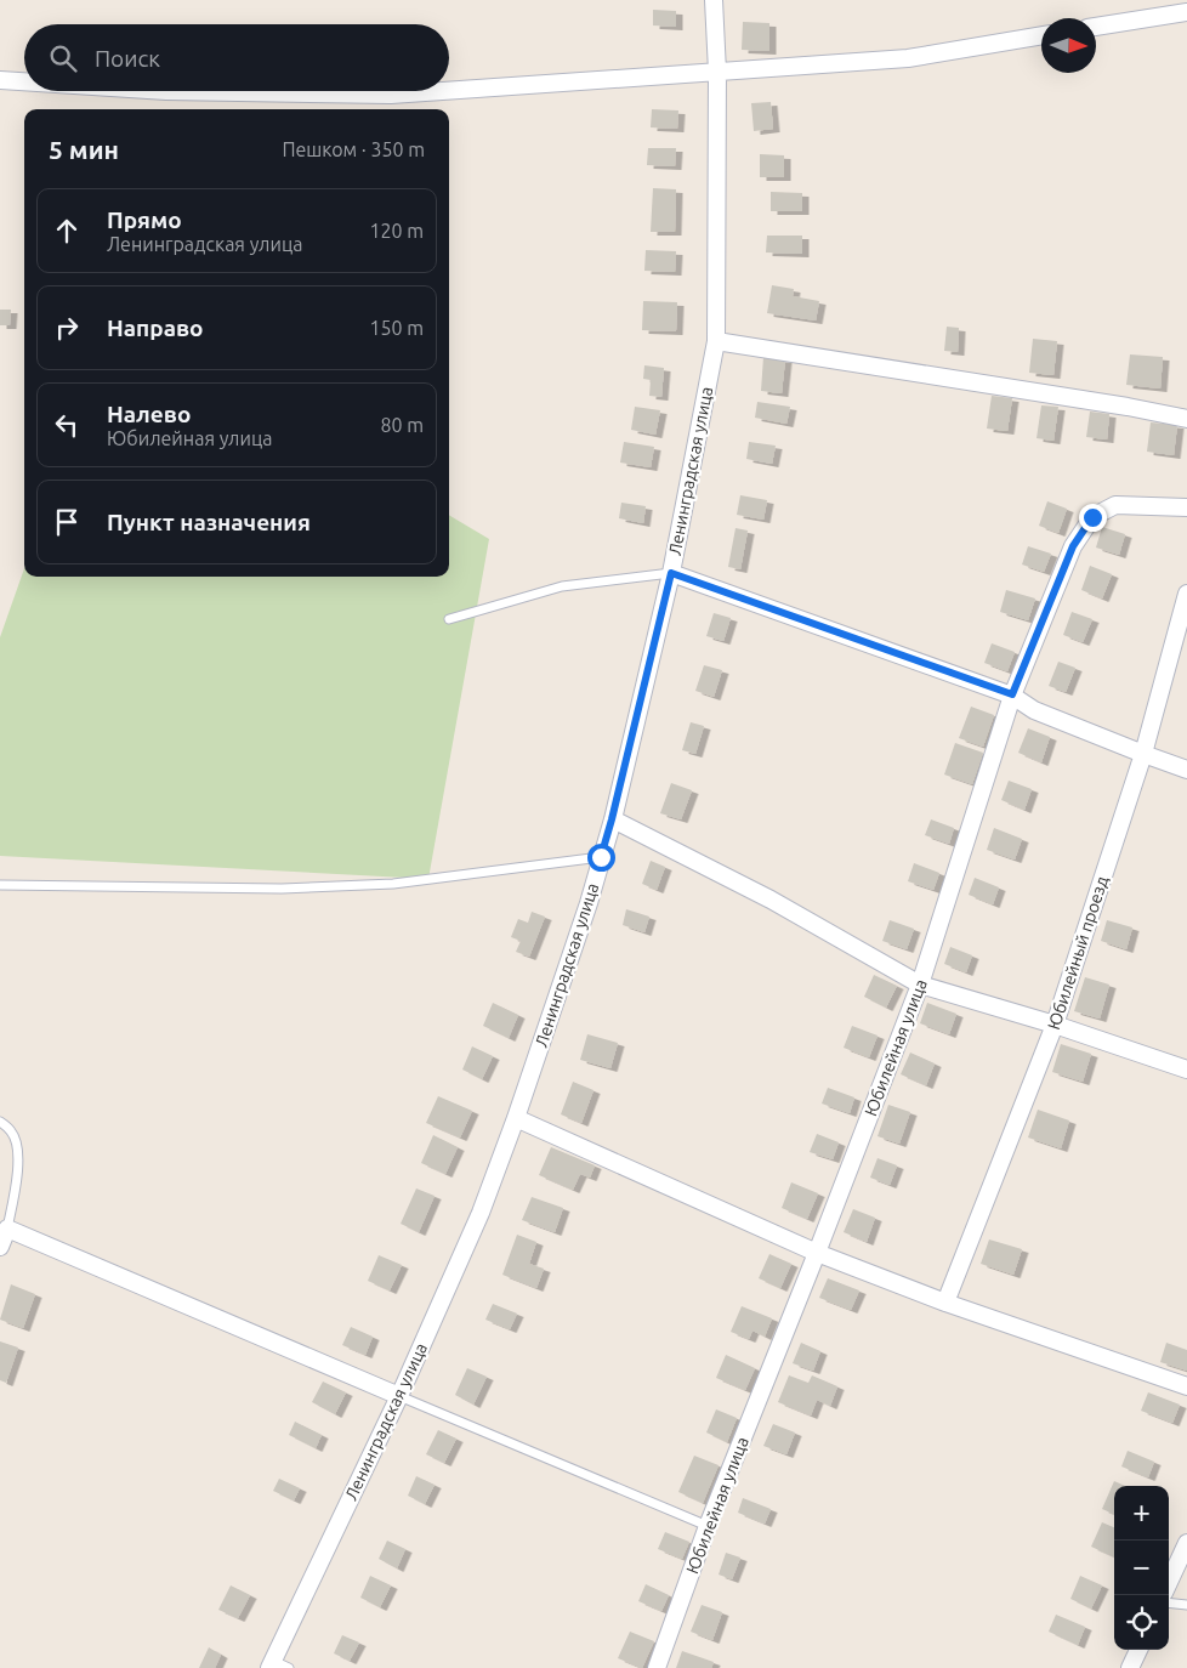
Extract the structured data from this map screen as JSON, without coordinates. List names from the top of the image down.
{
  "streets": {
    "street": ["Ленинградская улица", "Юбилейный проезд", "Юбилейная улица"]
  },
  "north": "right",
  "page": {
    "search": "Поиск",
    "heading": ["5 мин", "Пешком · 350 m"],
    "list": [
      ["Прямо", "Ленинградская улица", "120 m"],
      ["Направо", "150 m"],
      ["Налево", "Юбилейная улица", "80 m"],
      "Пункт назначения"
    ],
    "map_buttons": ["+", "−"]
  }
}
